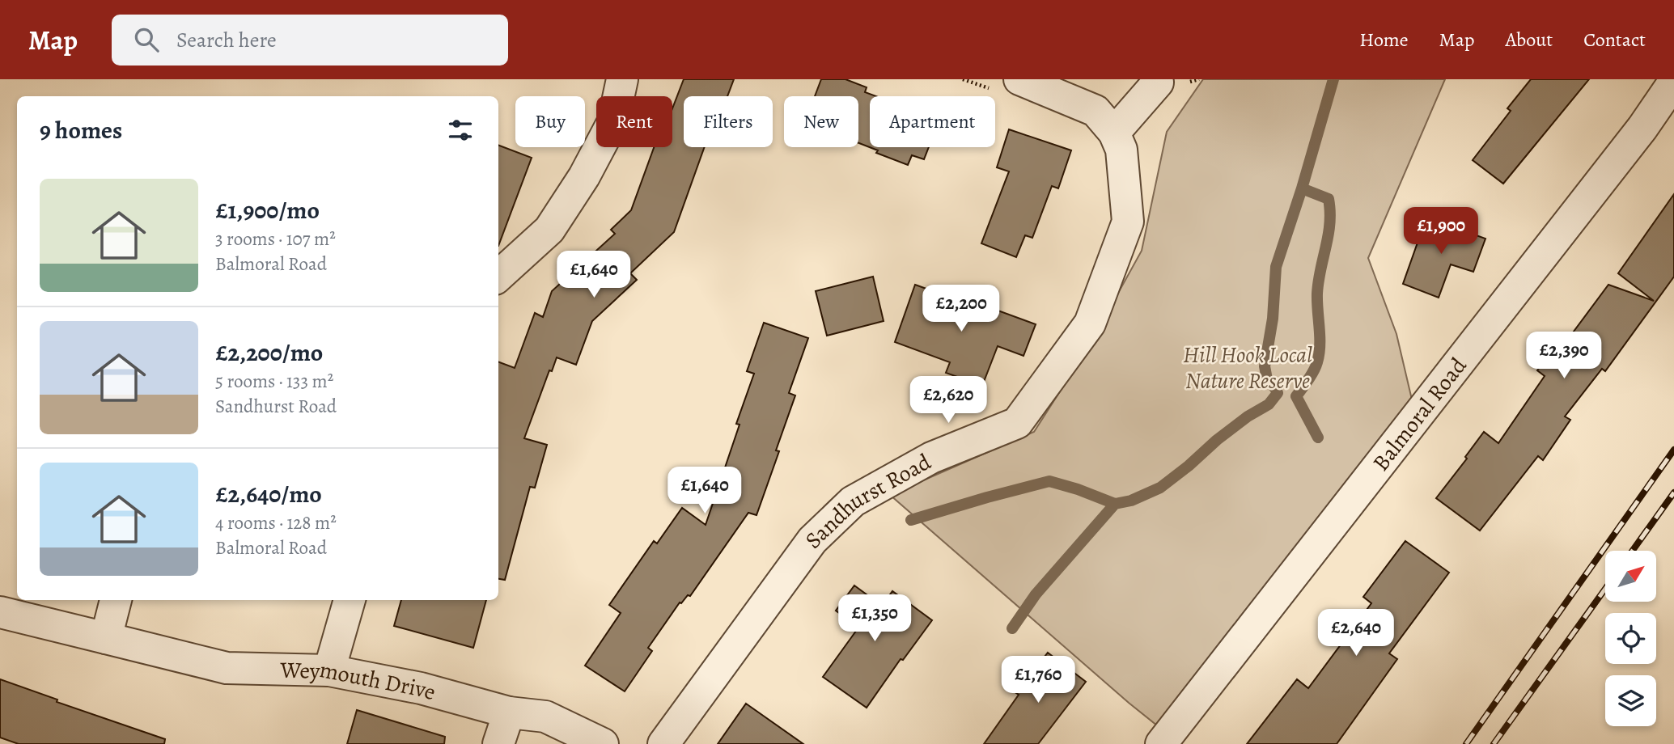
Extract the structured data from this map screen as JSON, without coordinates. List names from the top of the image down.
{
  "streets": {
    "street": ["Balmoral Road", "Sandhurst Road", "Weymouth Drive"]
  },
  "parks": ["Hill Hook Local Nature Reserve"],
  "north": "top right",
  "page": {
    "header": "Map",
    "search": "Search here",
    "nav": [
      "Home",
      "Map",
      "About",
      "Contact"
    ],
    "chip": [
      "Buy",
      "Rent",
      "Filters",
      "New",
      "Apartment"
    ],
    "heading": "9 homes",
    "list": [
      {
        "name": "£1,900/mo",
        "note": "3 rooms · 107 m² · Balmoral Road"
      },
      {
        "name": "£2,200/mo",
        "note": "5 rooms · 133 m² · Sandhurst Road"
      },
      {
        "name": "£2,640/mo",
        "note": "4 rooms · 128 m² · Balmoral Road"
      }
    ],
    "price": [
      "£1,900",
      "£1,640",
      "£2,200",
      "£2,390",
      "£2,620",
      "£1,640",
      "£1,350",
      "£2,640",
      "£1,760"
    ]
  }
}
